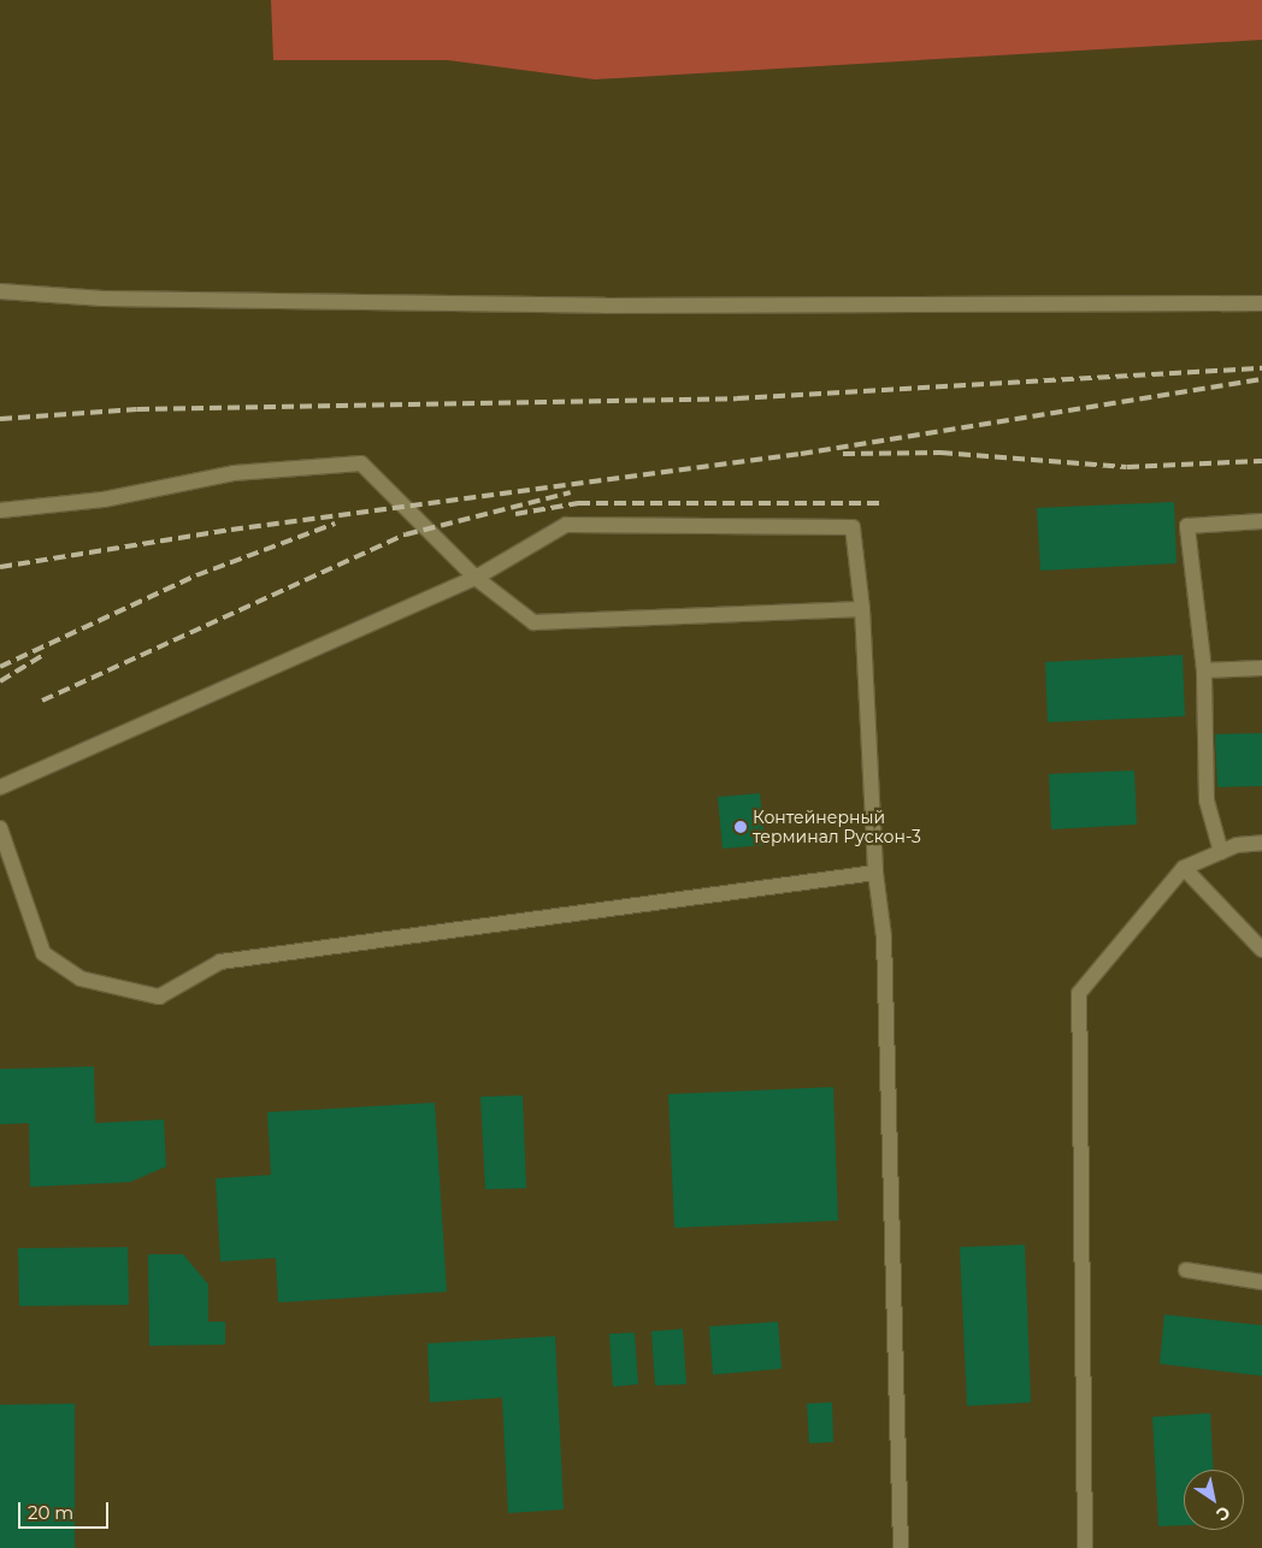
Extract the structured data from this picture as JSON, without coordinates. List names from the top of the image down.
{
  "places": ["Контейнерный терминал Рускон-3"],
  "scale_bar": "20 m",
  "north": "bottom right"
}
